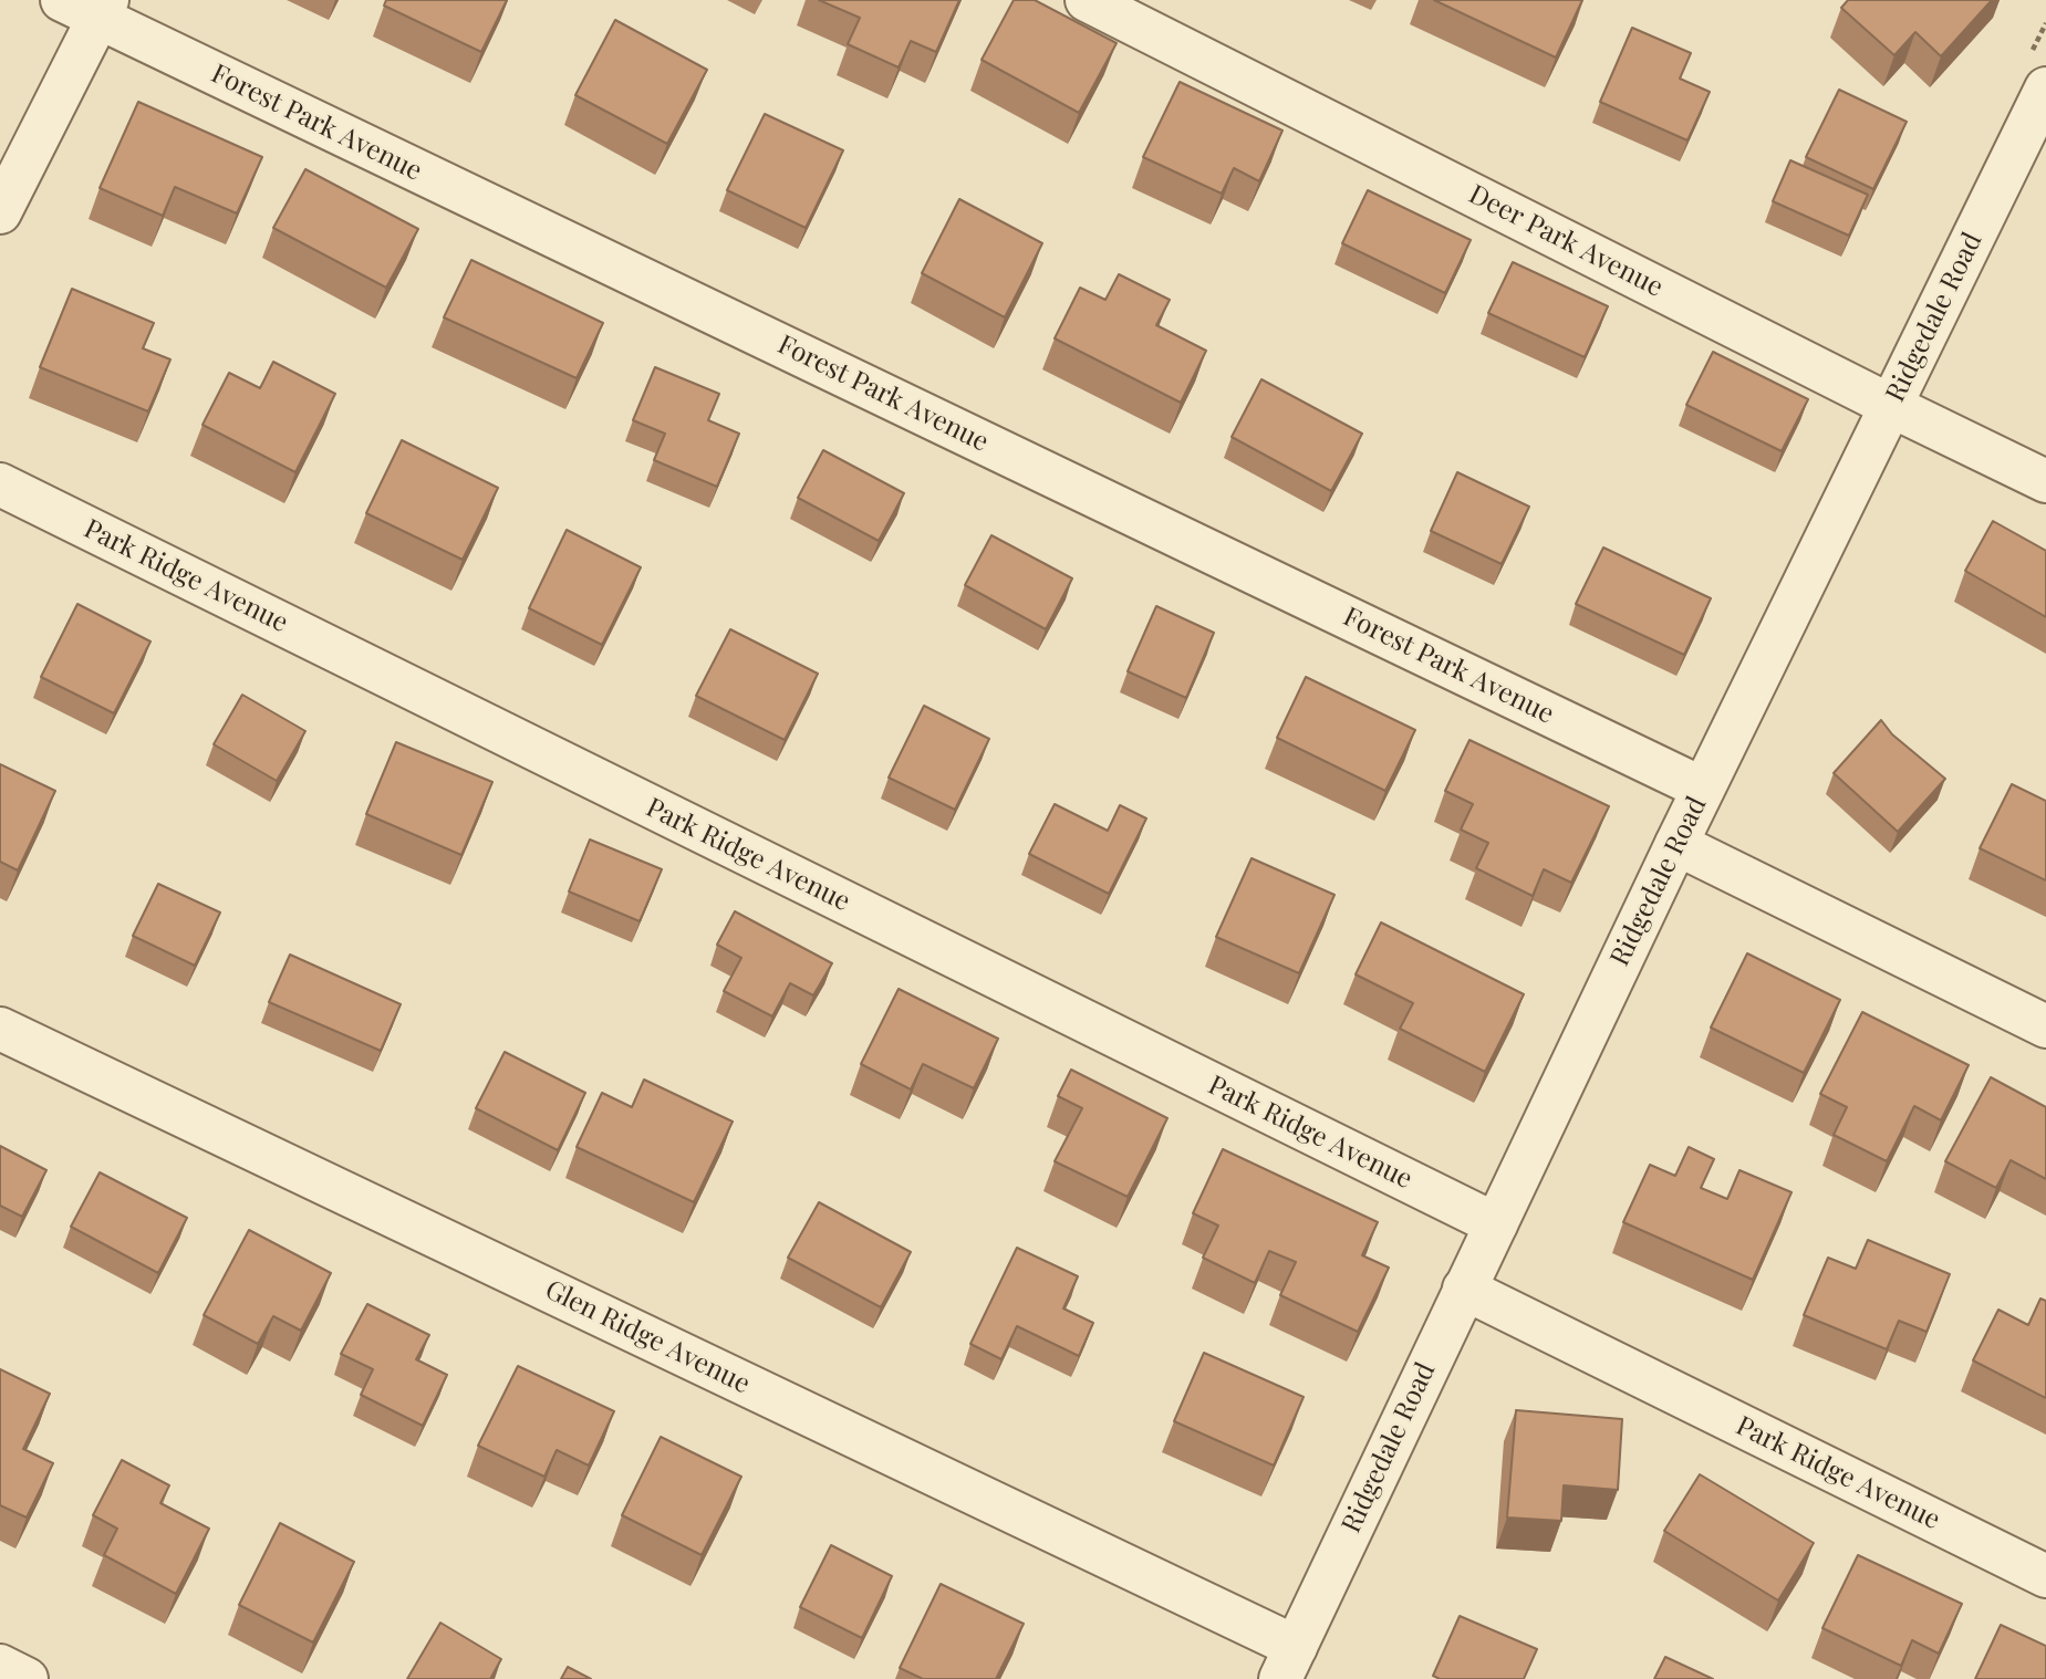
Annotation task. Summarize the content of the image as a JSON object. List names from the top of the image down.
{
  "streets": {
    "street": [
      "Forest Park Avenue",
      "Deer Park Avenue",
      "Ridgedale Road",
      "Park Ridge Avenue",
      "Glen Ridge Avenue"
    ]
  },
  "crossings": [
    ["Forest Park Avenue", "Ridgedale Road"],
    ["Deer Park Avenue", "Ridgedale Road"],
    ["Ridgedale Road", "Park Ridge Avenue"],
    ["Ridgedale Road", "Glen Ridge Avenue"]
  ]
}
